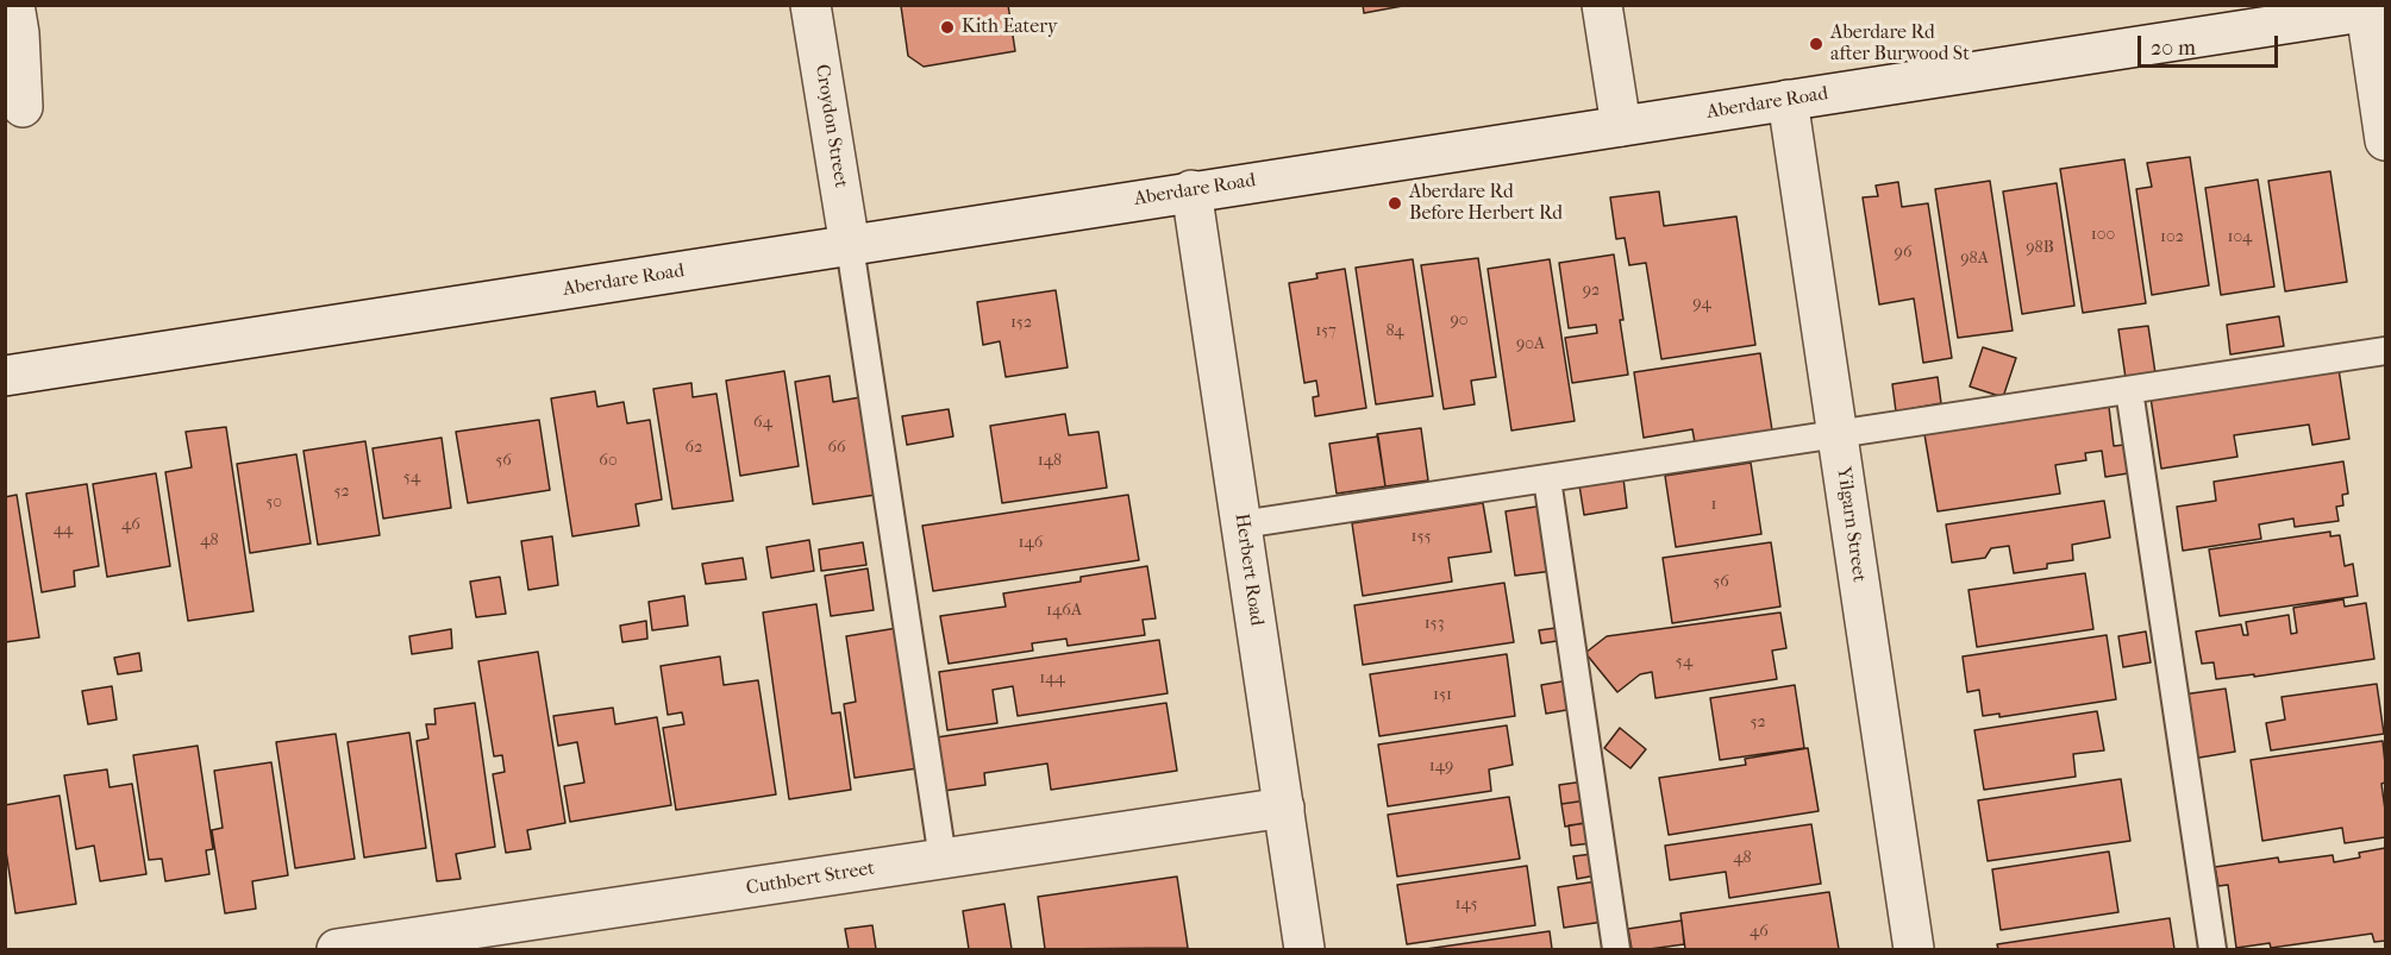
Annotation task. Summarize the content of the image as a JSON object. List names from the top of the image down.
{
  "streets": {
    "street": [
      "Aberdare Road",
      "Croydon Street",
      "Yilgarn Street",
      "Herbert Road",
      "Cuthbert Street"
    ]
  },
  "crossings": [
    ["Aberdare Road", "Croydon Street"],
    ["Aberdare Road", "Yilgarn Street"],
    ["Aberdare Road", "Herbert Road"],
    ["Herbert Road", "Cuthbert Street"]
  ],
  "places": ["Kith Eatery", "Aberdare Rd after Burwood St", "Aberdare Rd Before Herbert Rd"],
  "house_numbers": [
    "100",
    "102",
    "104",
    "98B",
    "96",
    "98A",
    "92",
    "94",
    "90",
    "152",
    "157",
    "84",
    "90A",
    "64",
    "62",
    "66",
    "56",
    "60",
    "148",
    "54",
    "52",
    "50",
    "1",
    "46",
    "44",
    "155",
    "48",
    "146",
    "56",
    "146A",
    "153",
    "54",
    "144",
    "151",
    "52",
    "149",
    "48",
    "145",
    "46"
  ],
  "scale_bar": "20 m"
}
